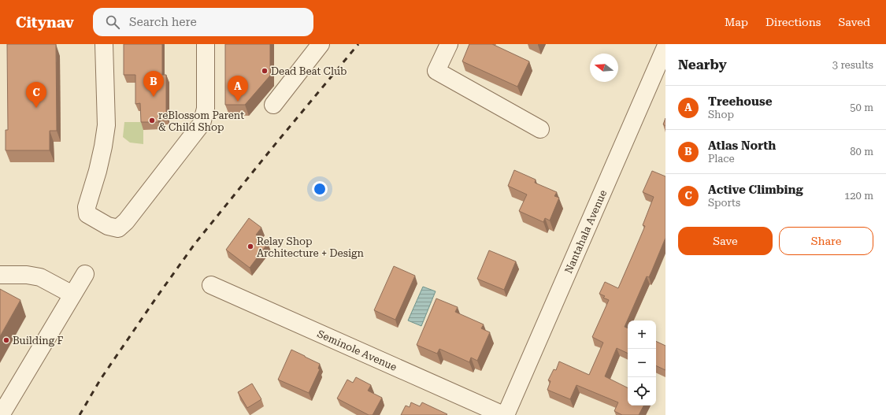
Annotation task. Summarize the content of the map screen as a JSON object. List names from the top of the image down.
{
  "streets": {
    "street": ["Nantahala Avenue", "Seminole Avenue"]
  },
  "crossings": [
    ["Nantahala Avenue", "Seminole Avenue"]
  ],
  "places": [
    "Dead Beat Club",
    "reBlossom Parent & Child Shop",
    "Relay Shop Architecture + Design",
    "Building F"
  ],
  "north": "left",
  "page": {
    "header": "Citynav",
    "search": "Search here",
    "nav": ["Map", "Directions", "Saved"],
    "heading": ["Nearby", "3 results"],
    "pins": ["B", "A", "C"],
    "list": [
      {
        "mark": "A",
        "name": "Treehouse",
        "note": "Shop",
        "value": "50 m"
      },
      {
        "mark": "B",
        "name": "Atlas North",
        "note": "Place",
        "value": "80 m"
      },
      {
        "mark": "C",
        "name": "Active Climbing",
        "note": "Sports",
        "value": "120 m"
      }
    ],
    "buttons": ["Save", "Share"],
    "map_buttons": ["+", "−"]
  }
}
